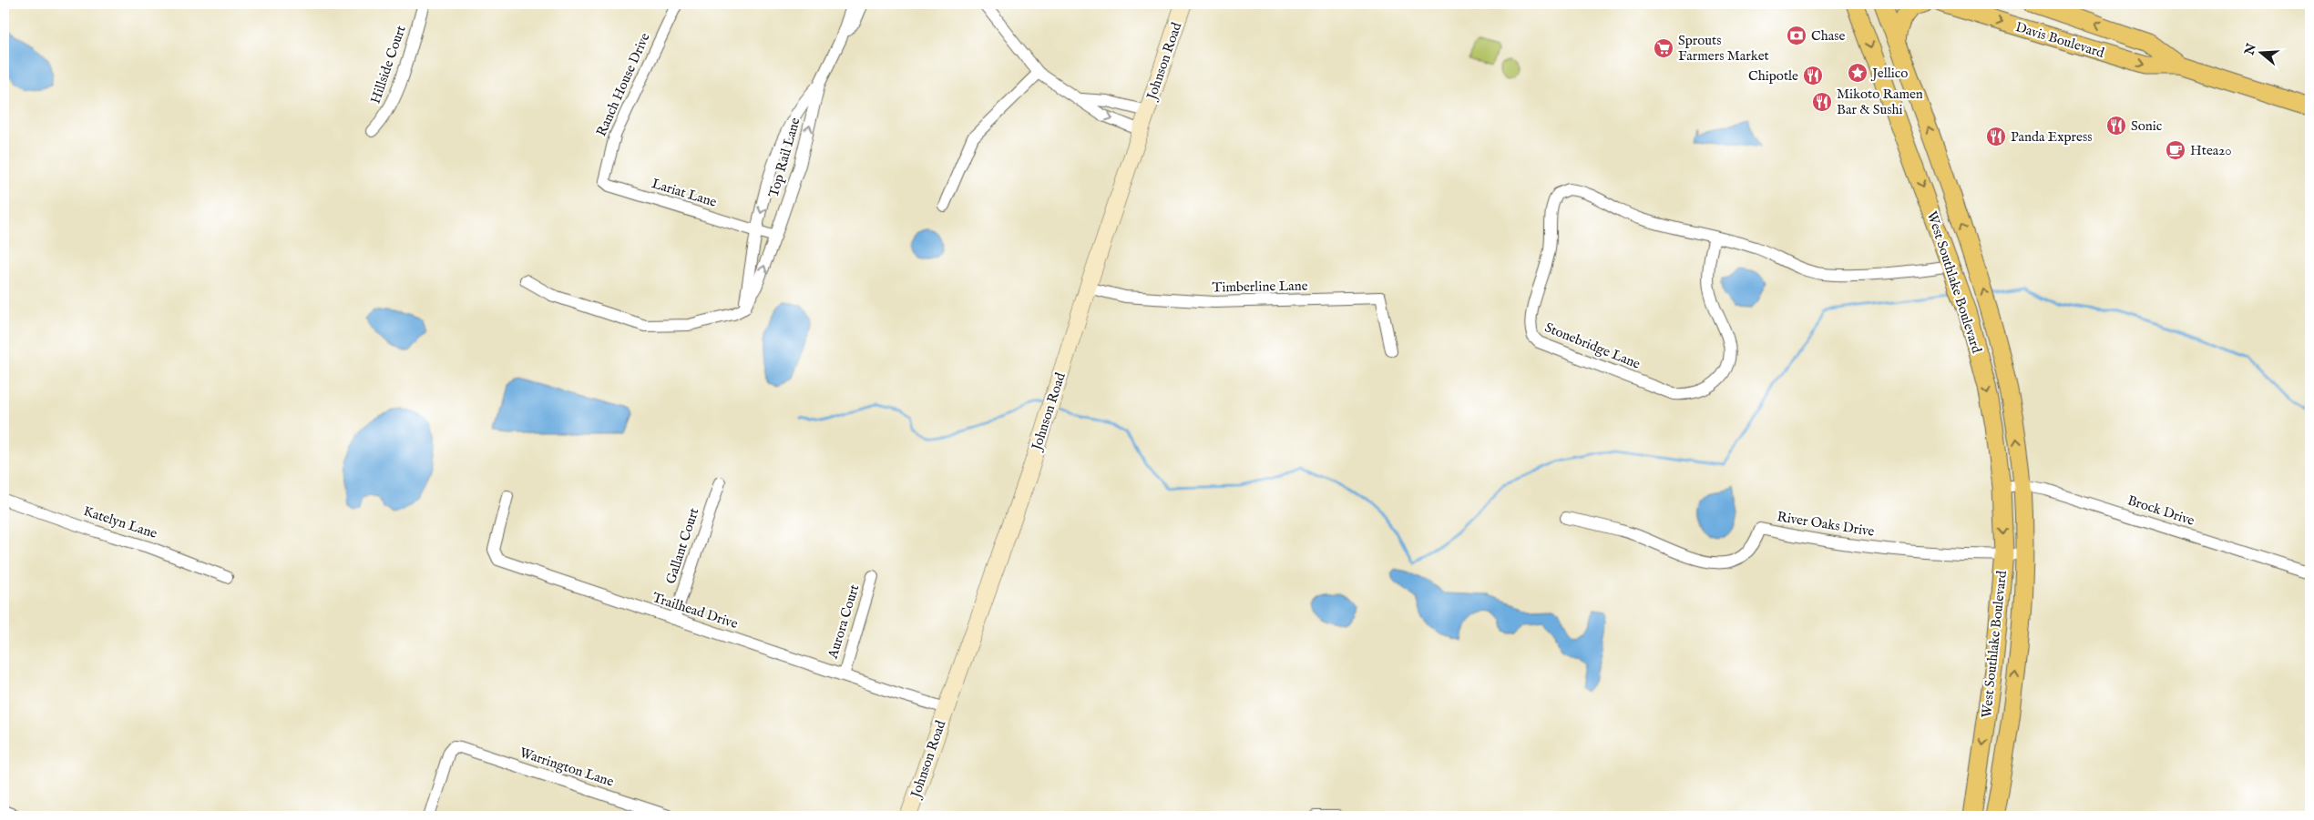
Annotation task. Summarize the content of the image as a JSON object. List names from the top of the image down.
{
  "streets": {
    "main road": ["Davis Boulevard", "West Southlake Boulevard"],
    "street": [
      "Johnson Road",
      "Hillside Court",
      "Ranch House Drive",
      "Top Rail Lane",
      "Lariat Lane",
      "Timberline Lane",
      "Stonebridge Lane",
      "Brock Drive",
      "Katelyn Lane",
      "River Oaks Drive",
      "Gallant Court",
      "Trailhead Drive",
      "Aurora Court",
      "Warrington Lane"
    ]
  },
  "crossings": [
    ["Johnson Road", "Timberline Lane"],
    ["Johnson Road", "Trailhead Drive"],
    ["Ranch House Drive", "Lariat Lane"],
    ["Top Rail Lane", "Lariat Lane"],
    ["West Southlake Boulevard", "Stonebridge Lane"],
    ["West Southlake Boulevard", "Brock Drive"],
    ["West Southlake Boulevard", "River Oaks Drive"],
    ["Gallant Court", "Trailhead Drive"],
    ["Trailhead Drive", "Aurora Court"]
  ],
  "places": {
    "bank": ["Chase"],
    "supermarket": ["Sprouts Farmers Market"],
    "place": ["Jellico"],
    "restaurant": [
      "Chipotle",
      "Mikoto Ramen Bar & Sushi",
      "Sonic",
      "Panda Express"
    ],
    "cafe": ["Htea20"]
  },
  "north": "left"
}
